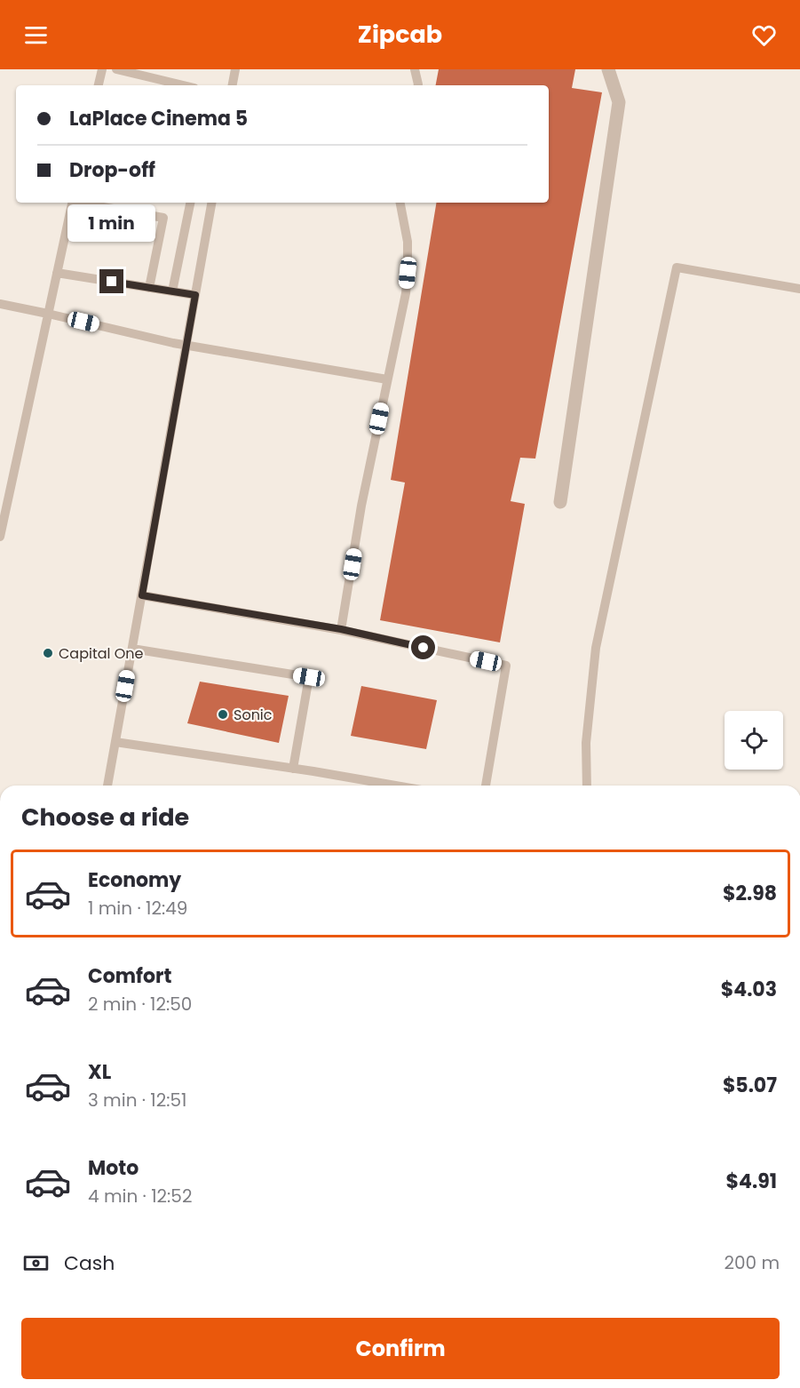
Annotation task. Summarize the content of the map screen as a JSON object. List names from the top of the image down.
{
  "places": ["Capital One", "Sonic"],
  "page": {
    "header": "Zipcab",
    "banner": ["LaPlace Cinema 5", "Drop-off"],
    "bubble": "1 min",
    "heading": "Choose a ride",
    "list": [
      {
        "name": "Economy",
        "note": "1 min · 12:49",
        "value": "$2.98"
      },
      {
        "name": "Comfort",
        "note": "2 min · 12:50",
        "value": "$4.03"
      },
      {
        "name": "XL",
        "note": "3 min · 12:51",
        "value": "$5.07"
      },
      {
        "name": "Moto",
        "note": "4 min · 12:52",
        "value": "$4.91"
      }
    ],
    "pay": ["Cash", "200 m"],
    "buttons": "Confirm"
  }
}
